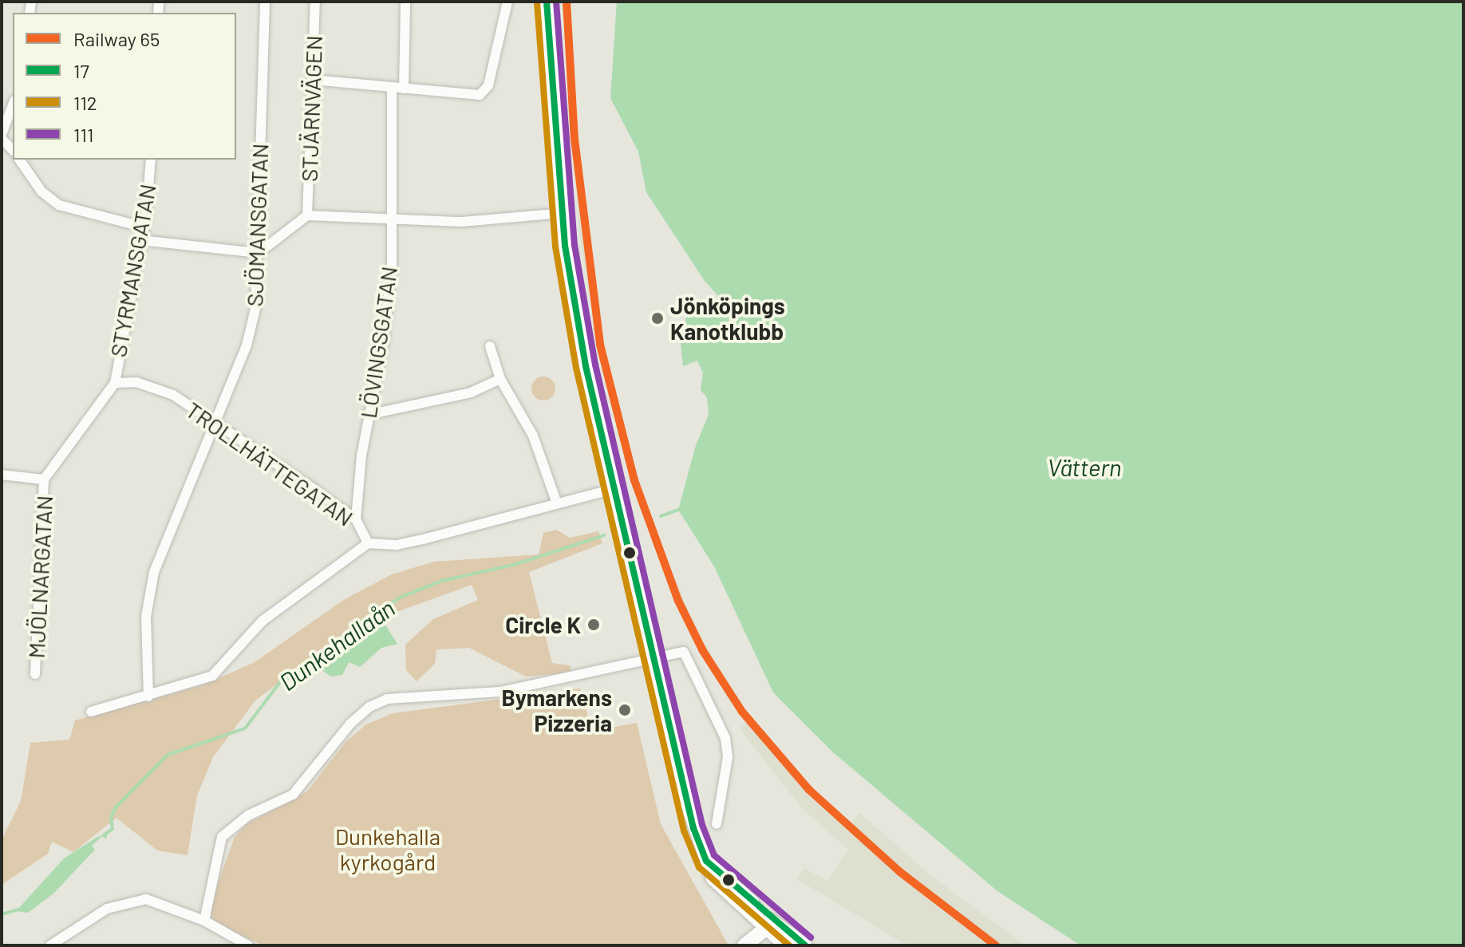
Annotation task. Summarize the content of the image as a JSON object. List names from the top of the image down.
{
  "streets": {
    "street": [
      "STJÄRNVÄGEN",
      "SJÖMANSGATAN",
      "STYRMANSGATAN",
      "LÖVINGSGATAN",
      "TROLLHÄTTEGATAN",
      "MJÖLNARGATAN"
    ]
  },
  "crossings": [
    ["SJÖMANSGATAN", "TROLLHÄTTEGATAN"],
    ["STYRMANSGATAN", "TROLLHÄTTEGATAN"],
    ["LÖVINGSGATAN", "TROLLHÄTTEGATAN"]
  ],
  "water": ["Vättern", "Dunkehallaån"],
  "parks": ["Dunkehalla kyrkogård"],
  "places": ["Jönköpings Kanotklubb", "Circle K", "Bymarkens Pizzeria"],
  "lines": [
    "rail line 65",
    "transit line 17",
    "transit line 111",
    "transit line 112"
  ],
  "legend": [
    "Railway 65",
    "17",
    "112",
    "111"
  ]
}
